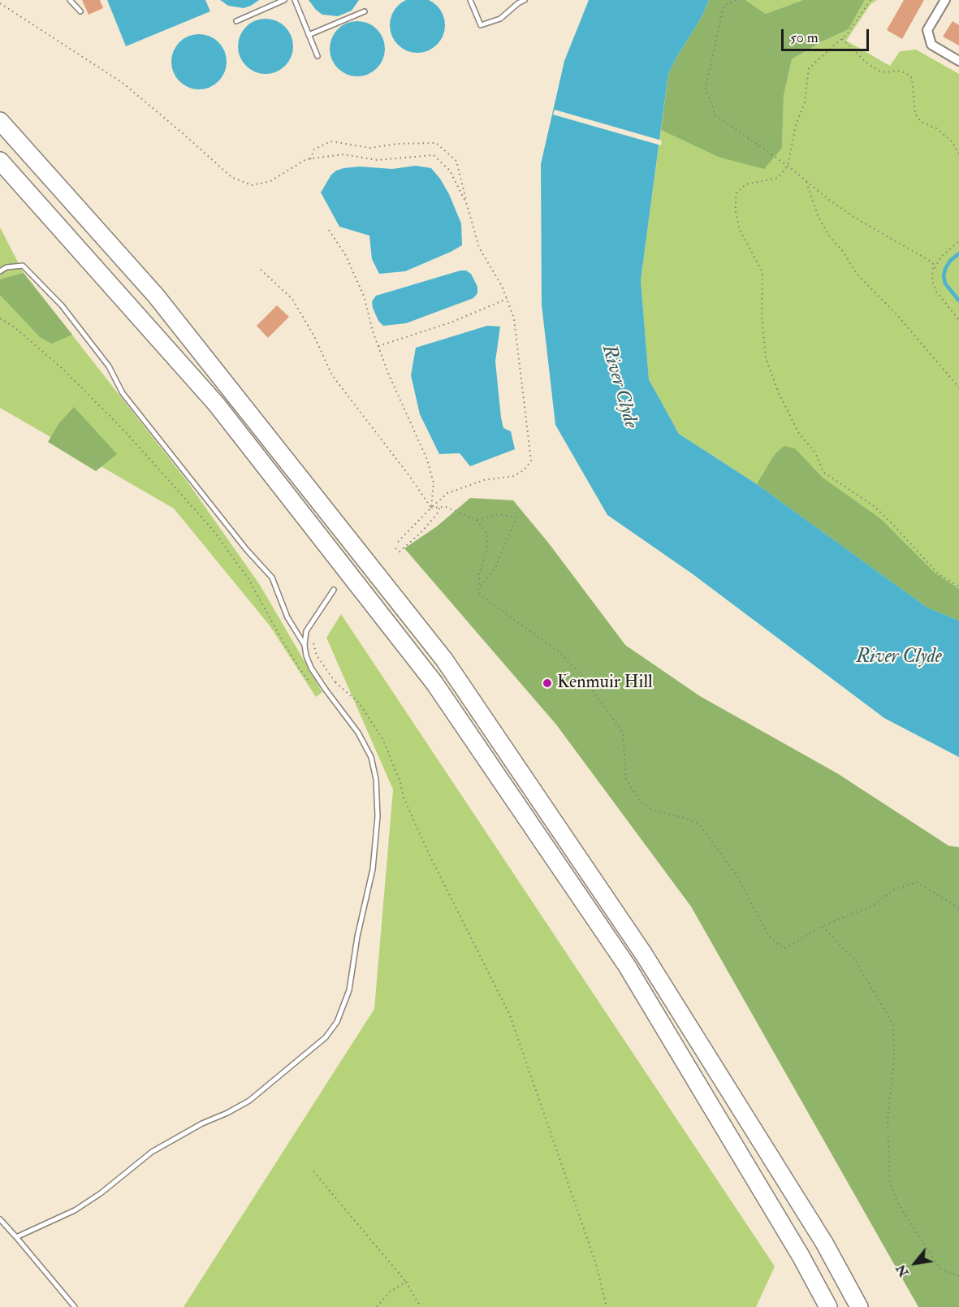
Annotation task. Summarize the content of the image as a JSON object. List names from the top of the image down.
{
  "water": ["River Clyde"],
  "places": ["Kenmuir Hill"],
  "scale_bar": "50 m",
  "north": "bottom left"
}
